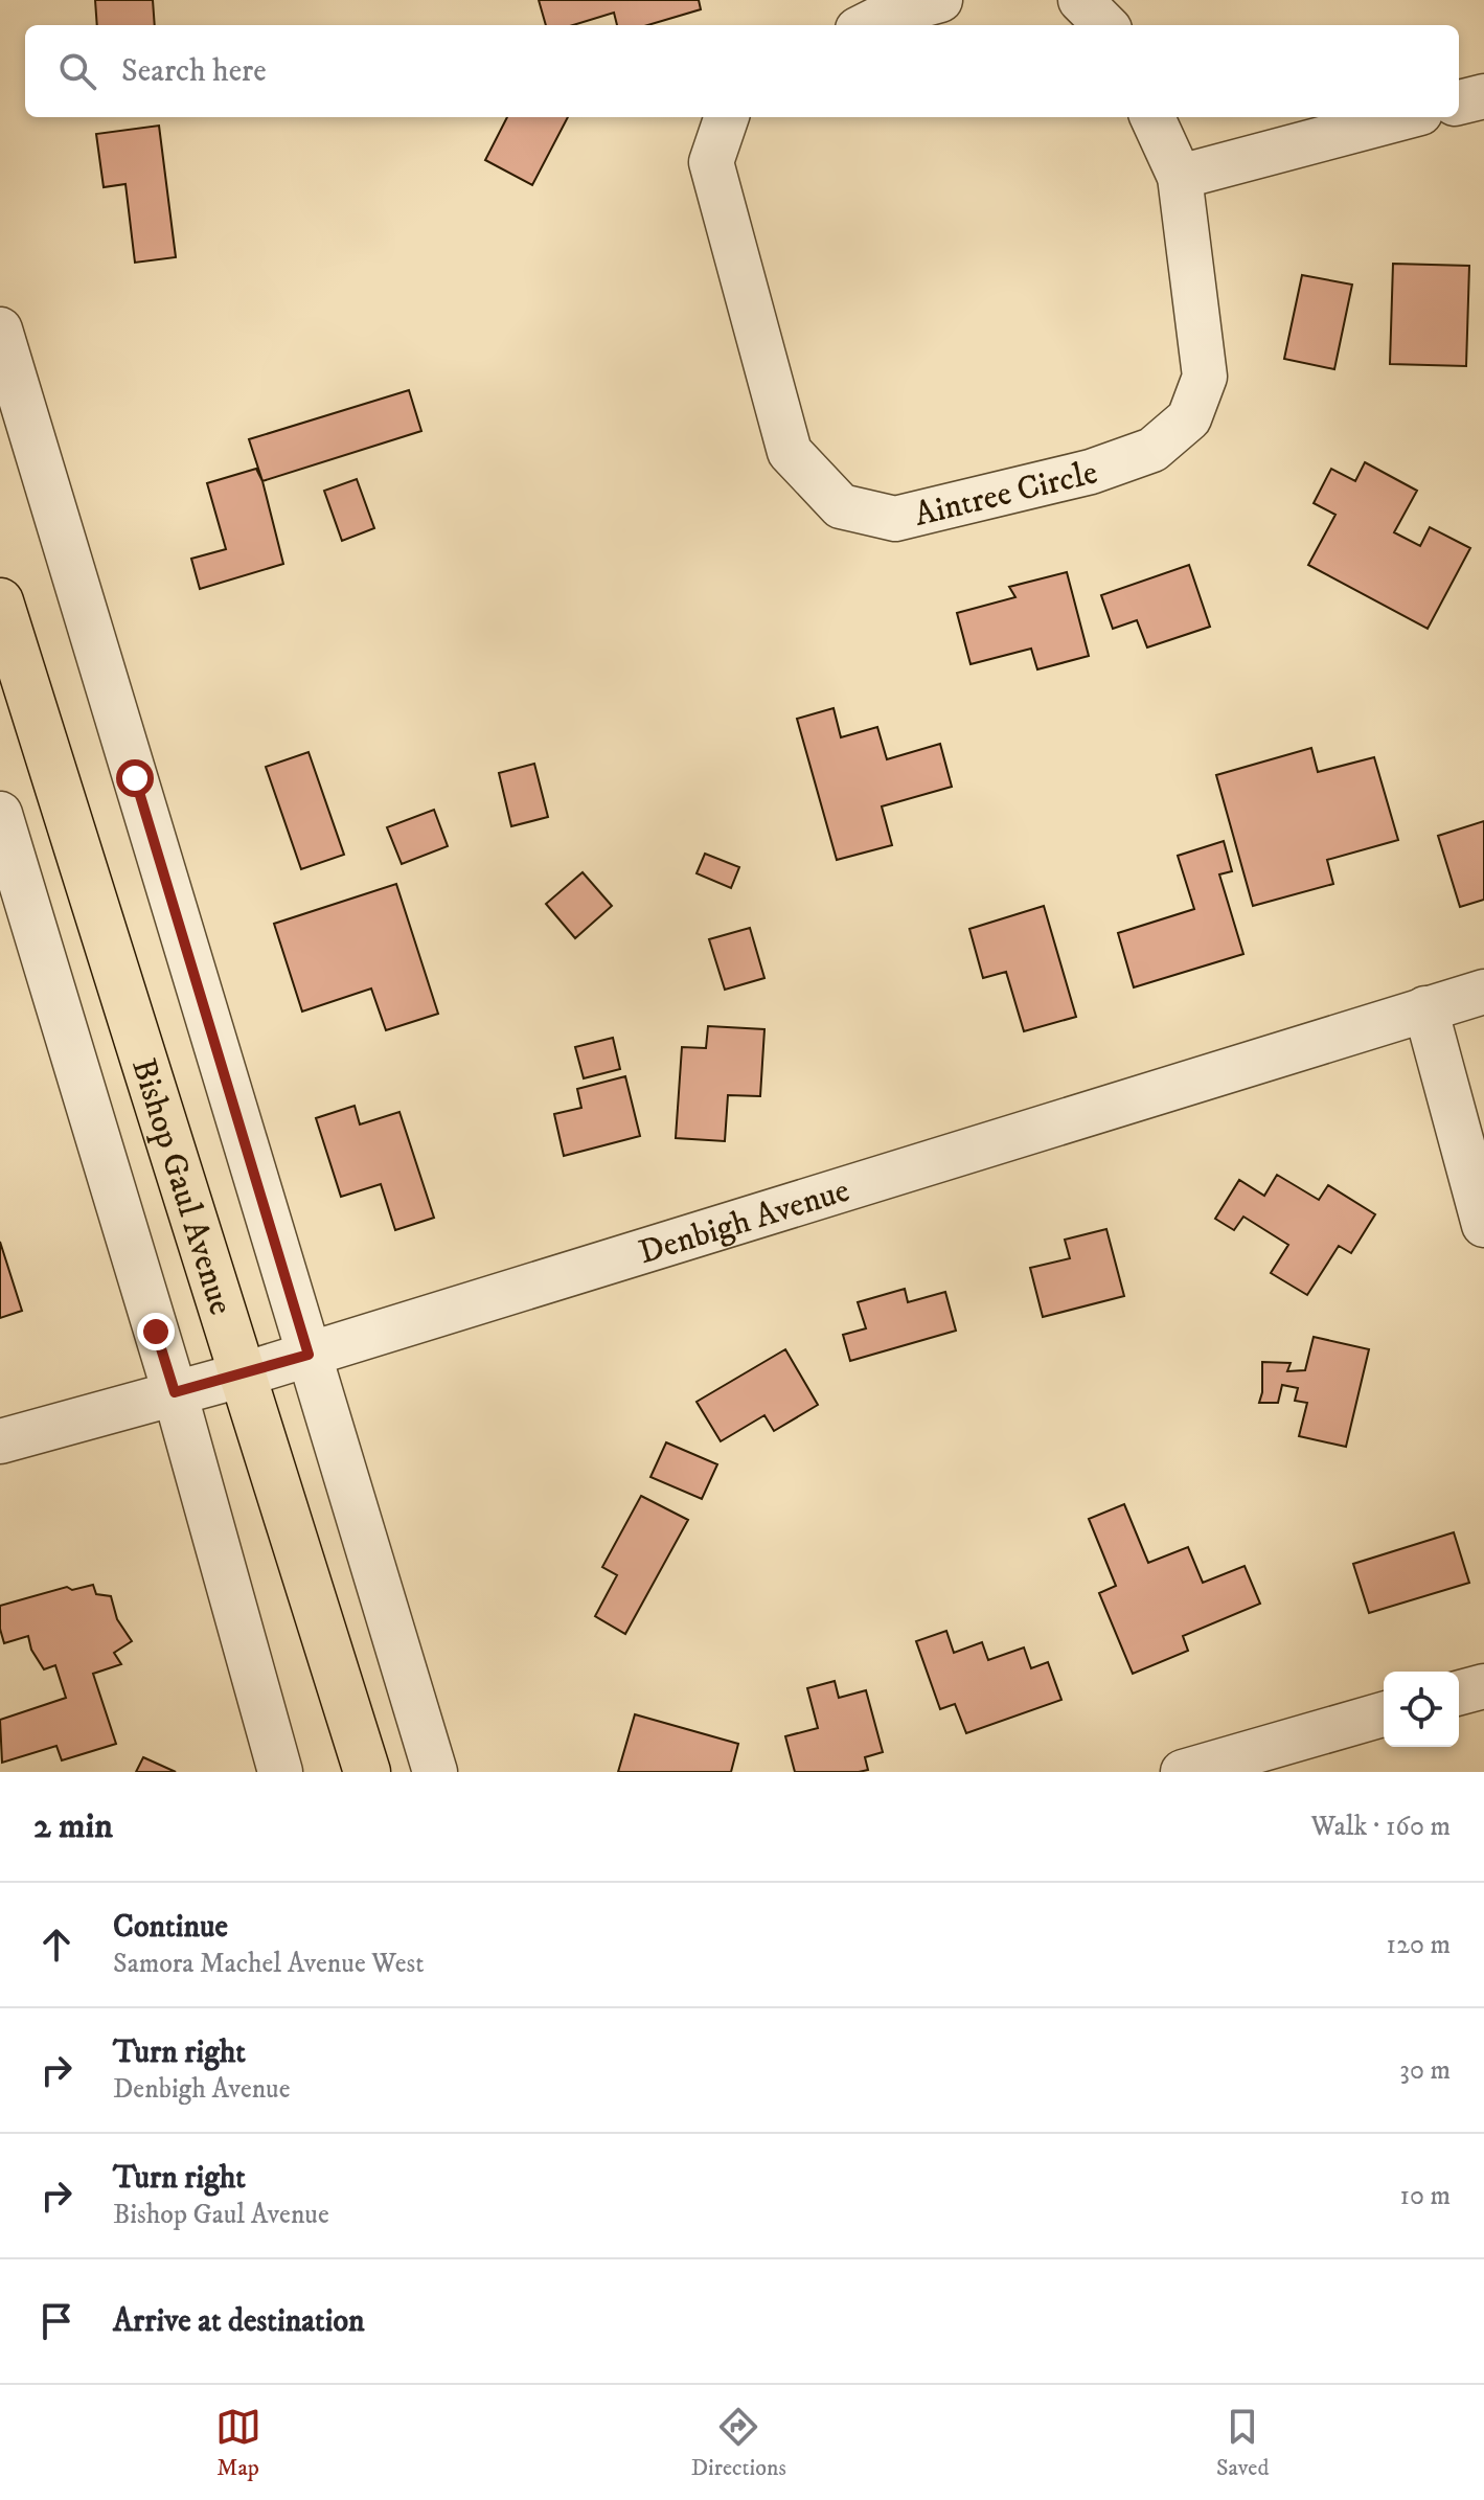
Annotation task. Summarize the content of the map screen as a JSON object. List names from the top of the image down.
{
  "streets": {
    "main road": ["Bishop Gaul Avenue"],
    "street": ["Aintree Circle", "Denbigh Avenue"]
  },
  "crossings": [
    ["Bishop Gaul Avenue", "Denbigh Avenue"]
  ],
  "page": {
    "search": "Search here",
    "heading": ["2 min", "Walk · 160 m"],
    "list": [
      ["Continue", "Samora Machel Avenue West", "120 m"],
      ["Turn right", "Denbigh Avenue", "30 m"],
      ["Turn right", "Bishop Gaul Avenue", "10 m"],
      "Arrive at destination"
    ],
    "nav": ["Map", "Directions", "Saved"]
  }
}
